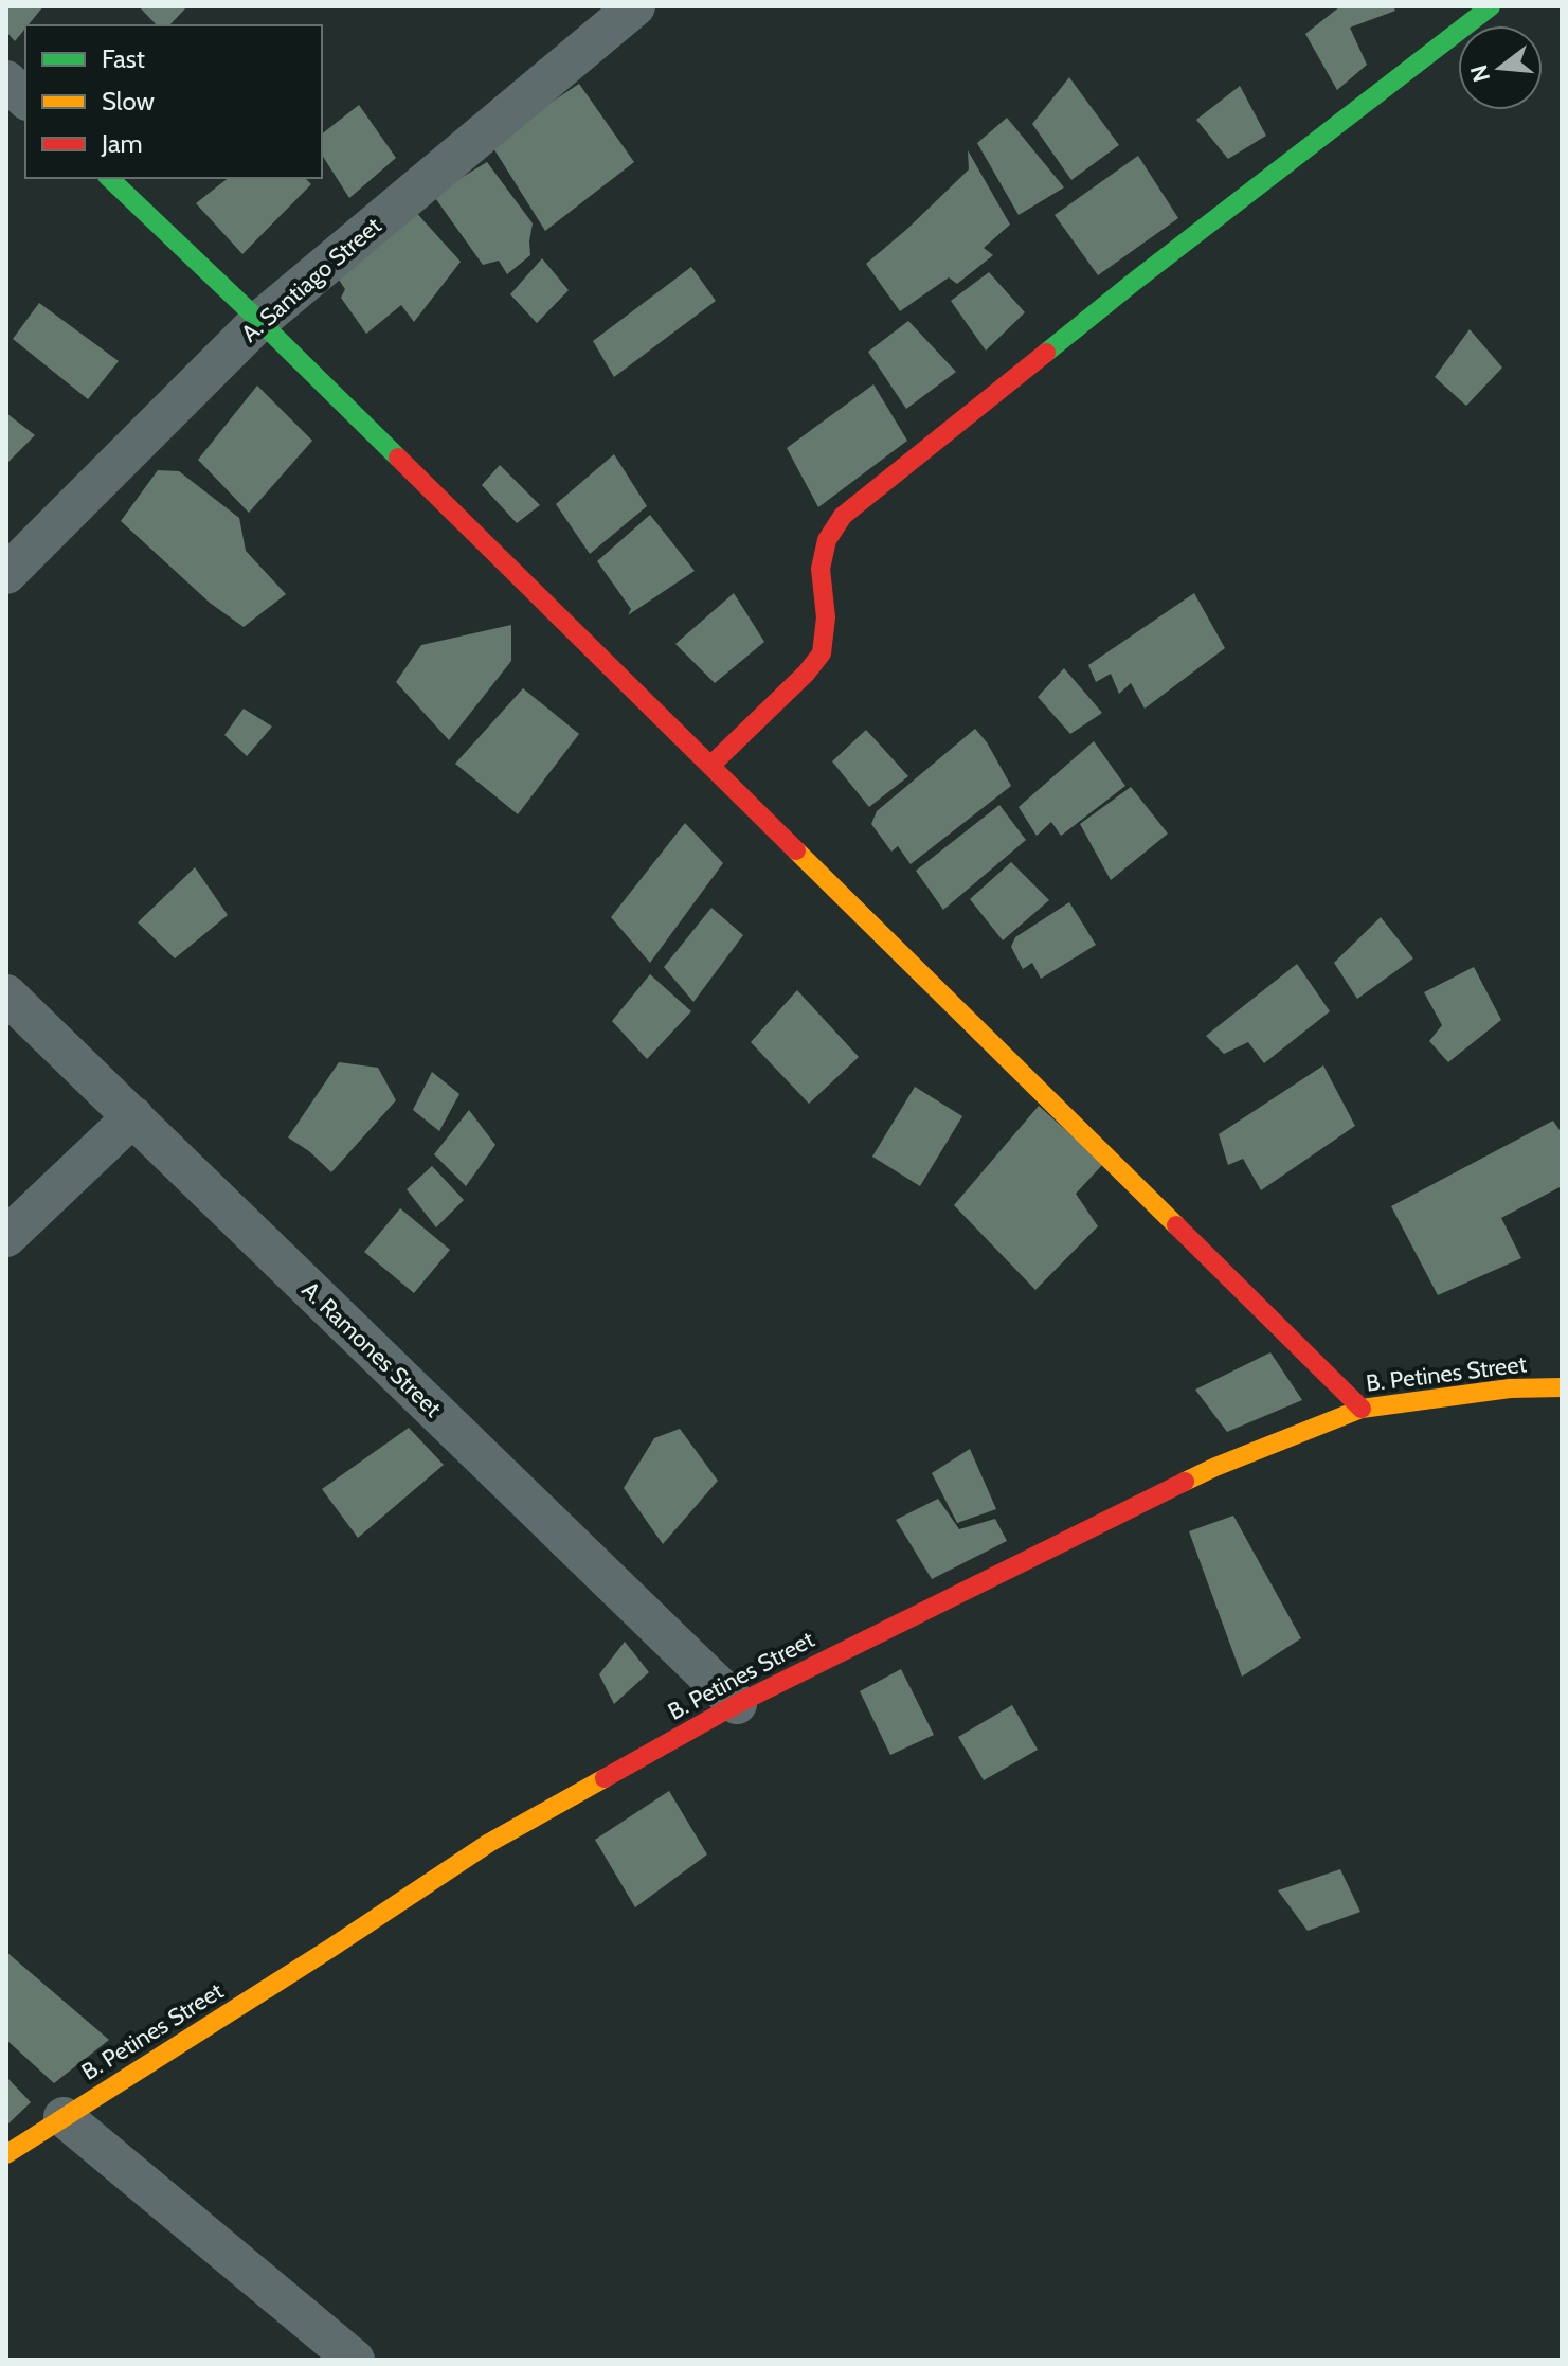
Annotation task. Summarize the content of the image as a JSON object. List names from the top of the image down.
{
  "streets": {
    "street": ["A. Santiago Street", "A. Ramones Street", "B. Petines Street"]
  },
  "crossings": [
    ["A. Ramones Street", "B. Petines Street"]
  ],
  "legend": ["Fast", "Slow", "Jam"],
  "north": "left"
}
